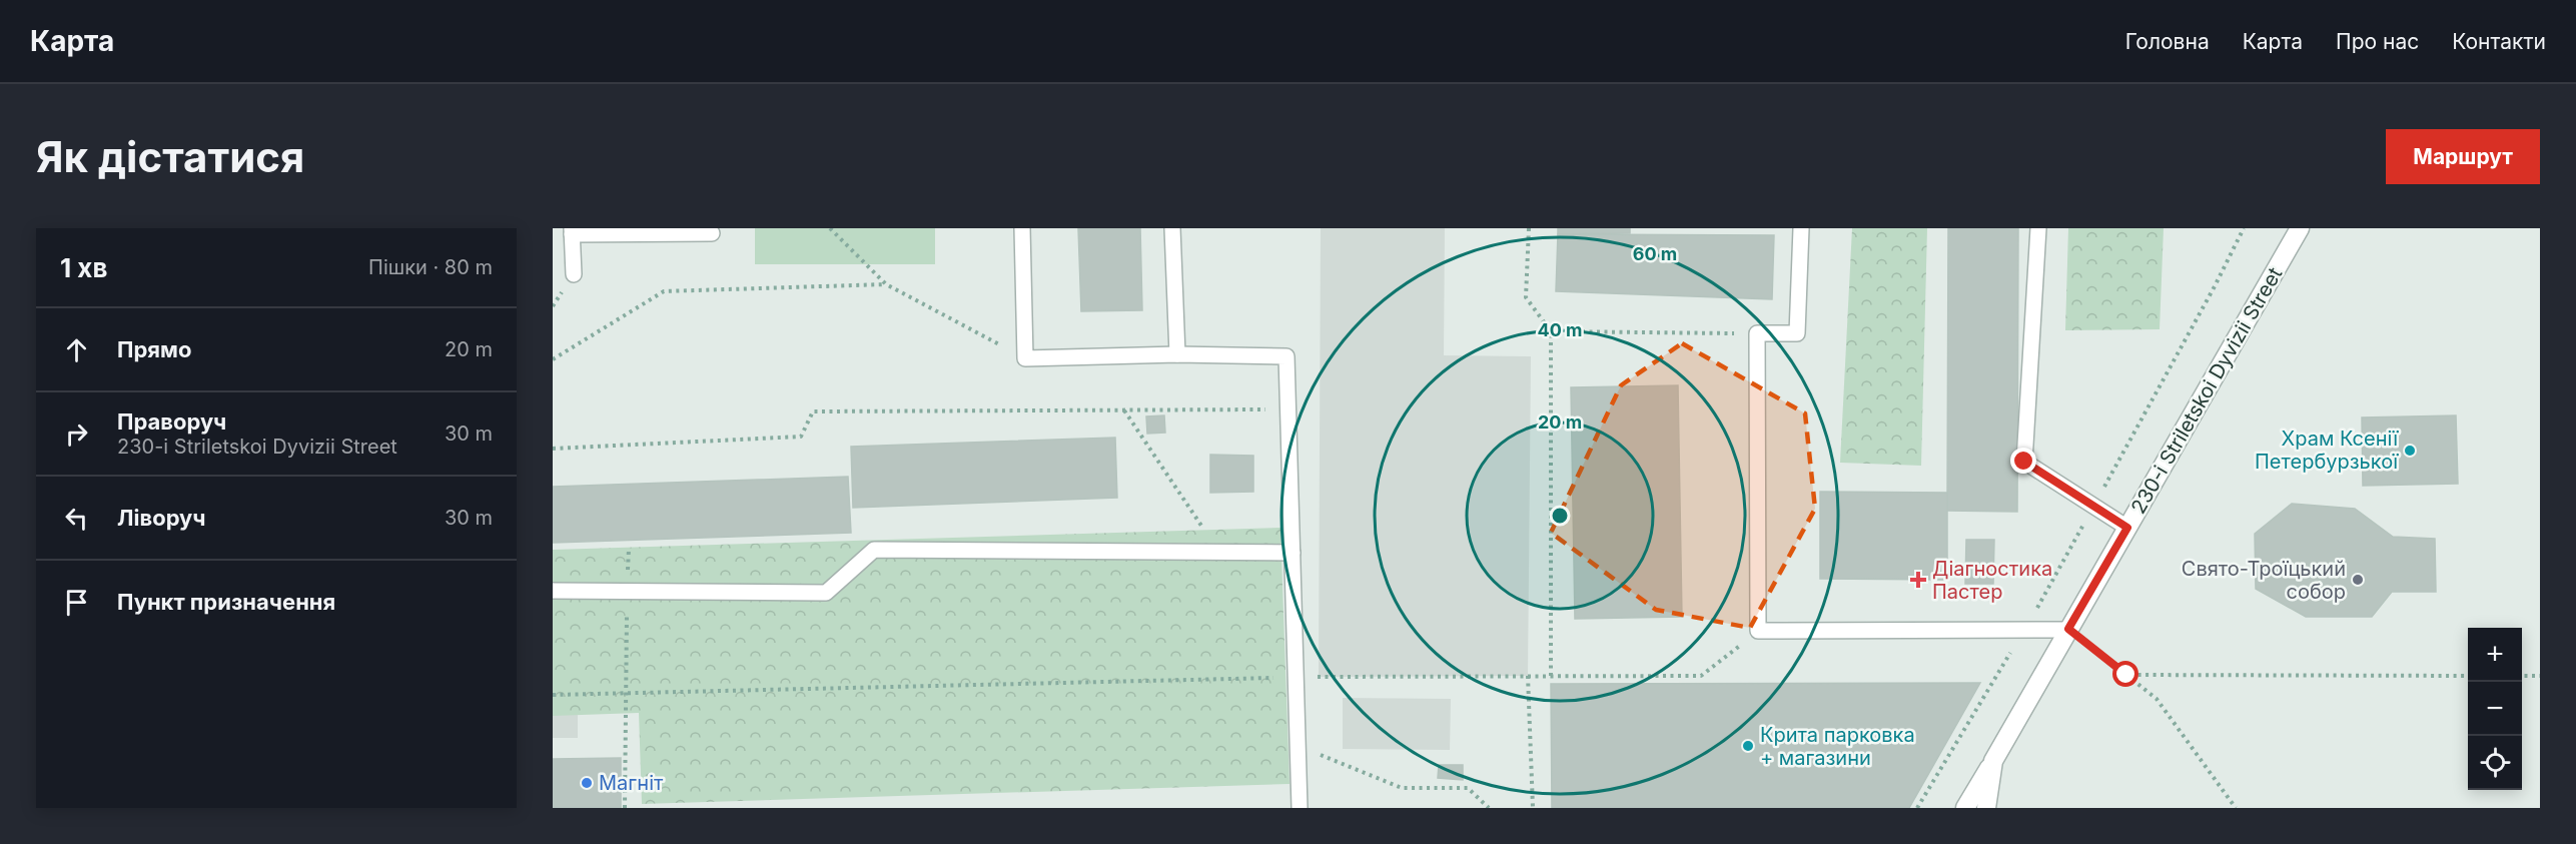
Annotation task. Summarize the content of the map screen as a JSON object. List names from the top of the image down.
{
  "streets": {
    "street": ["230-i Striletskoi Dyvizii Street"]
  },
  "places": {
    "other": [
      "Храм Ксенії Петербурзької",
      "Свято-Троїцький собор",
      "Крита парковка + магазини",
      "Магніт"
    ],
    "health": ["Діагностика Пастер"]
  },
  "page": {
    "header": "Карта",
    "nav": [
      "Головна",
      "Карта",
      "Про нас",
      "Контакти"
    ],
    "buttons": "Маршрут",
    "title": "Як дістатися",
    "heading": ["1 хв", "Пішки · 80 m"],
    "list": [
      ["Прямо", "20 m"],
      ["Праворуч", "230-i Striletskoi Dyvizii Street", "30 m"],
      ["Ліворуч", "30 m"],
      "Пункт призначення"
    ],
    "map_buttons": ["+", "−"]
  },
  "rings": ["60 m", "40 m", "20 m"]
}
